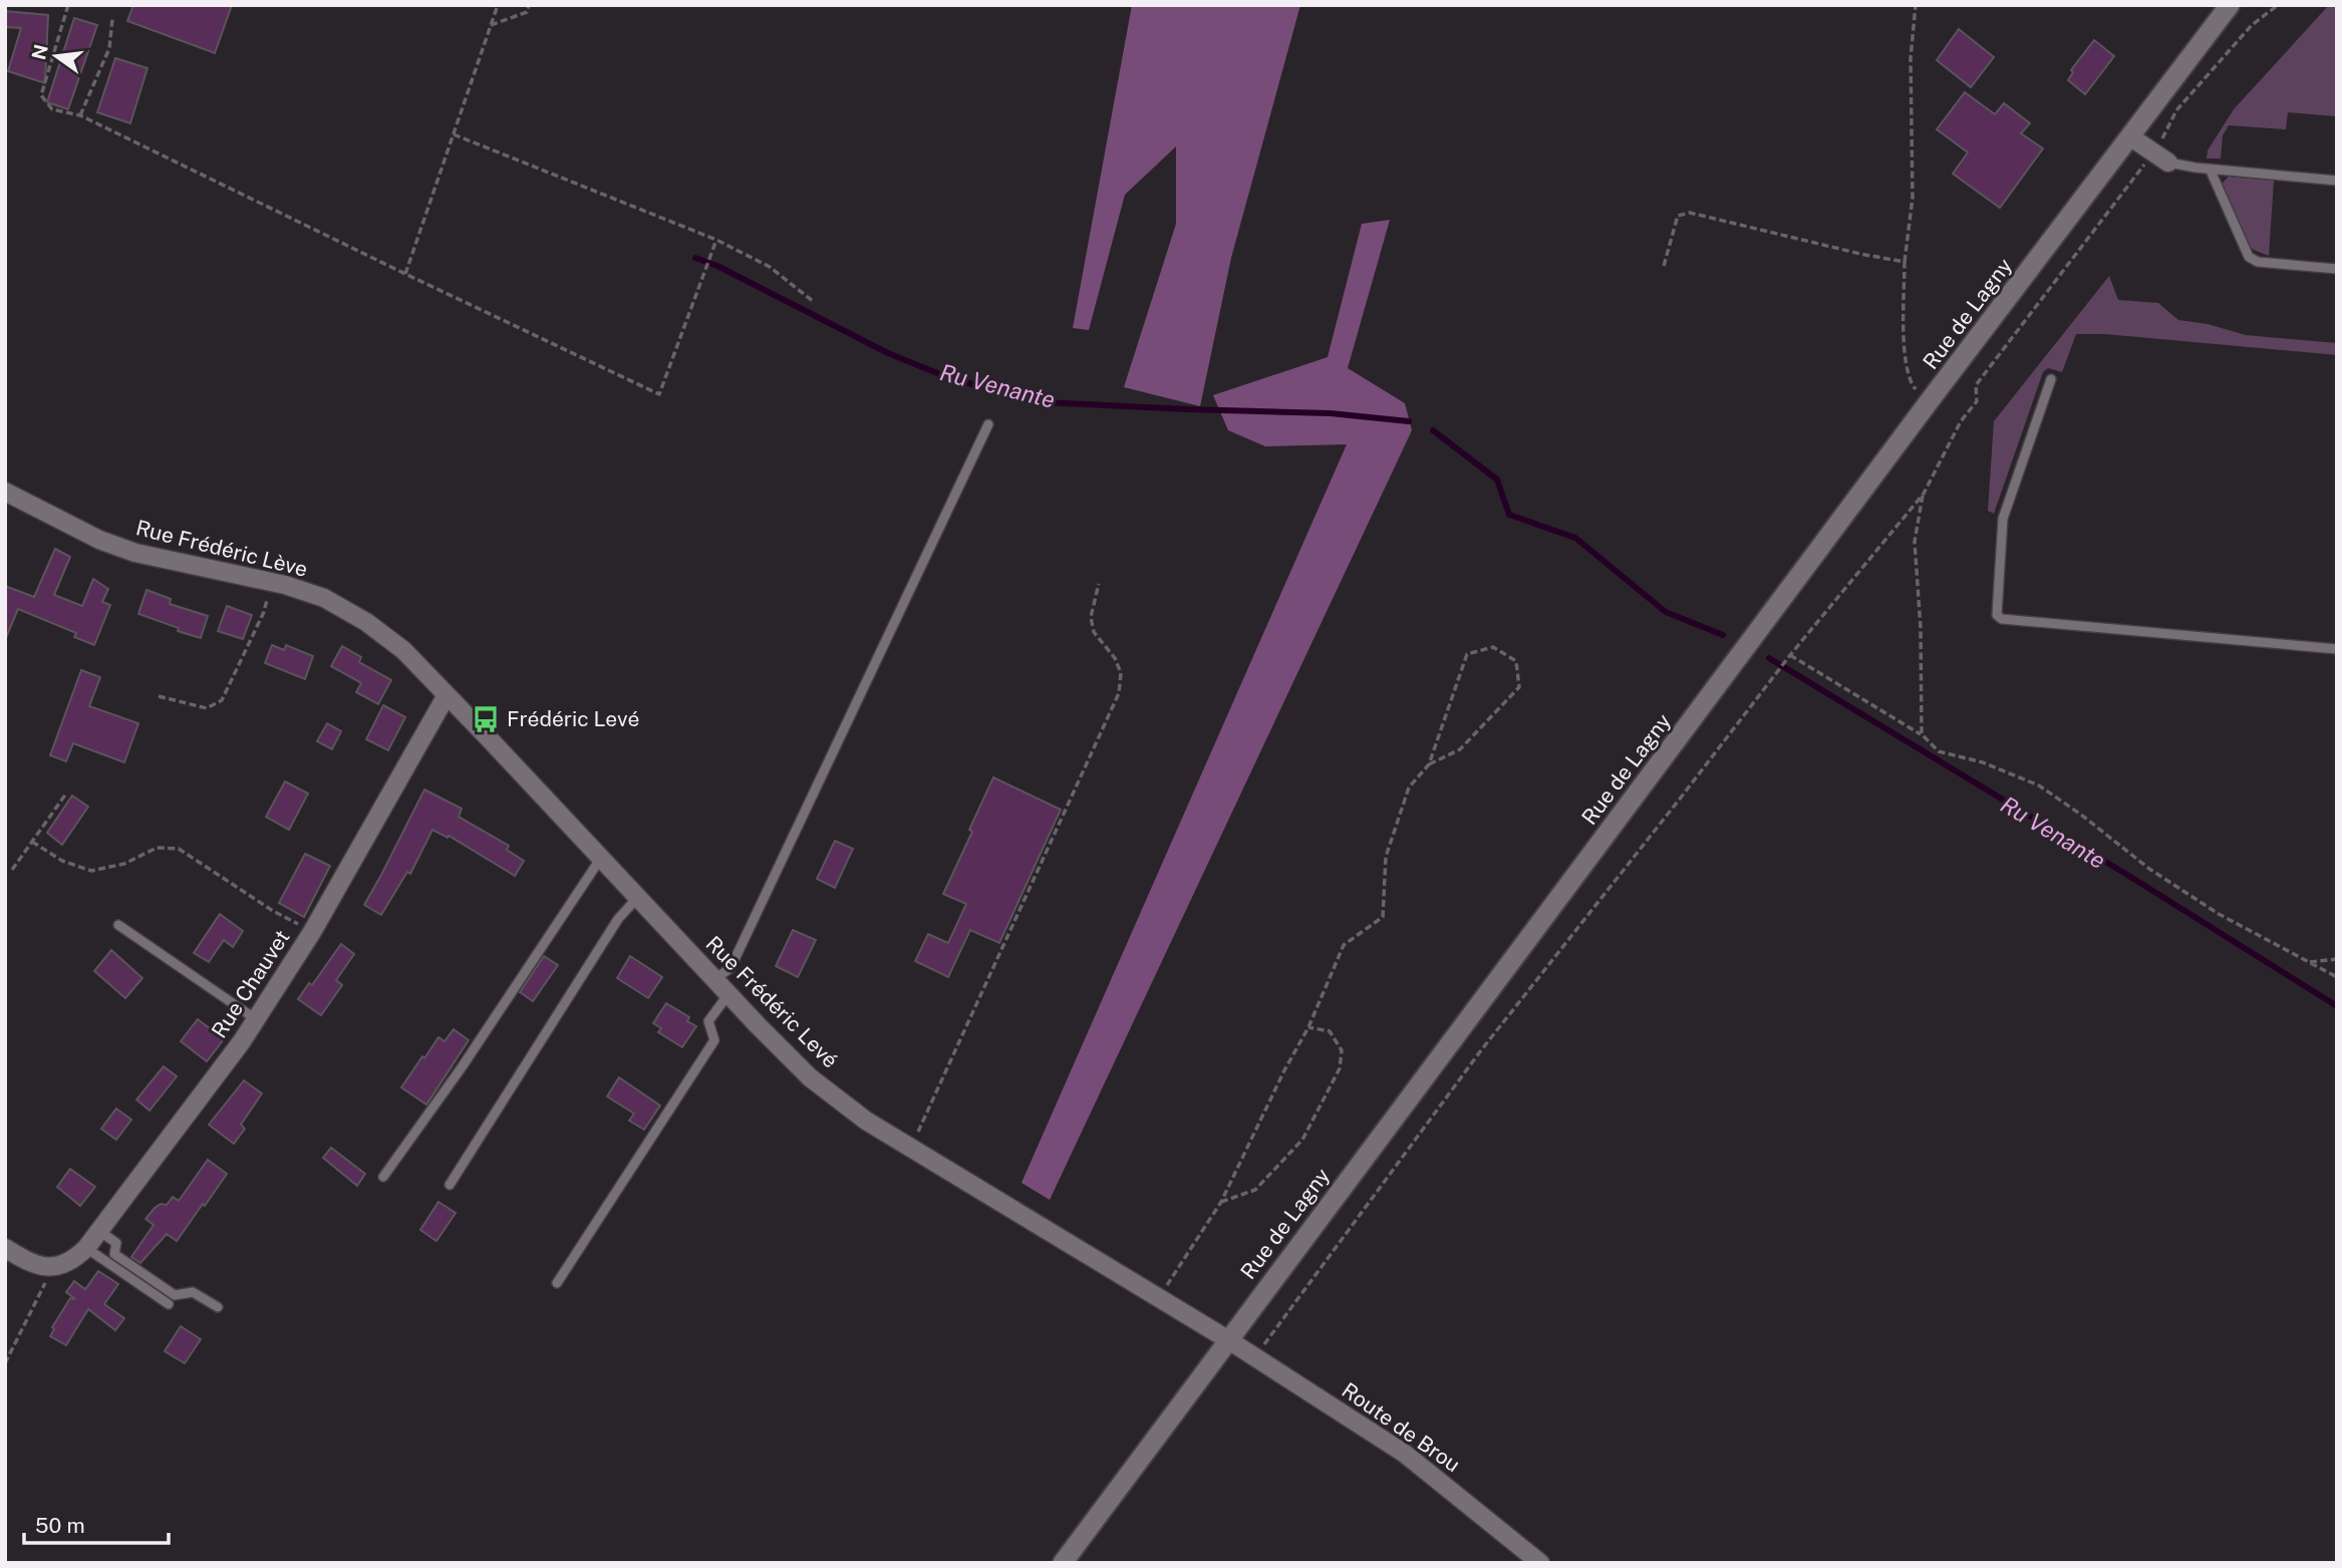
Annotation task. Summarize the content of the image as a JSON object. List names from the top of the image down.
{
  "streets": {
    "main road": ["Rue de Lagny"],
    "street": [
      "Rue Frédéric Lève",
      "Rue Chauvet",
      "Rue Frédéric Levé",
      "Route de Brou"
    ]
  },
  "crossings": [
    ["Rue de Lagny", "Rue Frédéric Levé"],
    ["Rue de Lagny", "Route de Brou"],
    ["Rue Frédéric Lève", "Rue Chauvet"],
    ["Rue Frédéric Lève", "Rue Frédéric Levé"],
    ["Rue Chauvet", "Rue Frédéric Levé"],
    ["Rue Frédéric Levé", "Route de Brou"]
  ],
  "water": ["Ru Venante"],
  "places": {
    "bus stop": ["Frédéric Levé"]
  },
  "scale_bar": "50 m",
  "north": "left"
}
